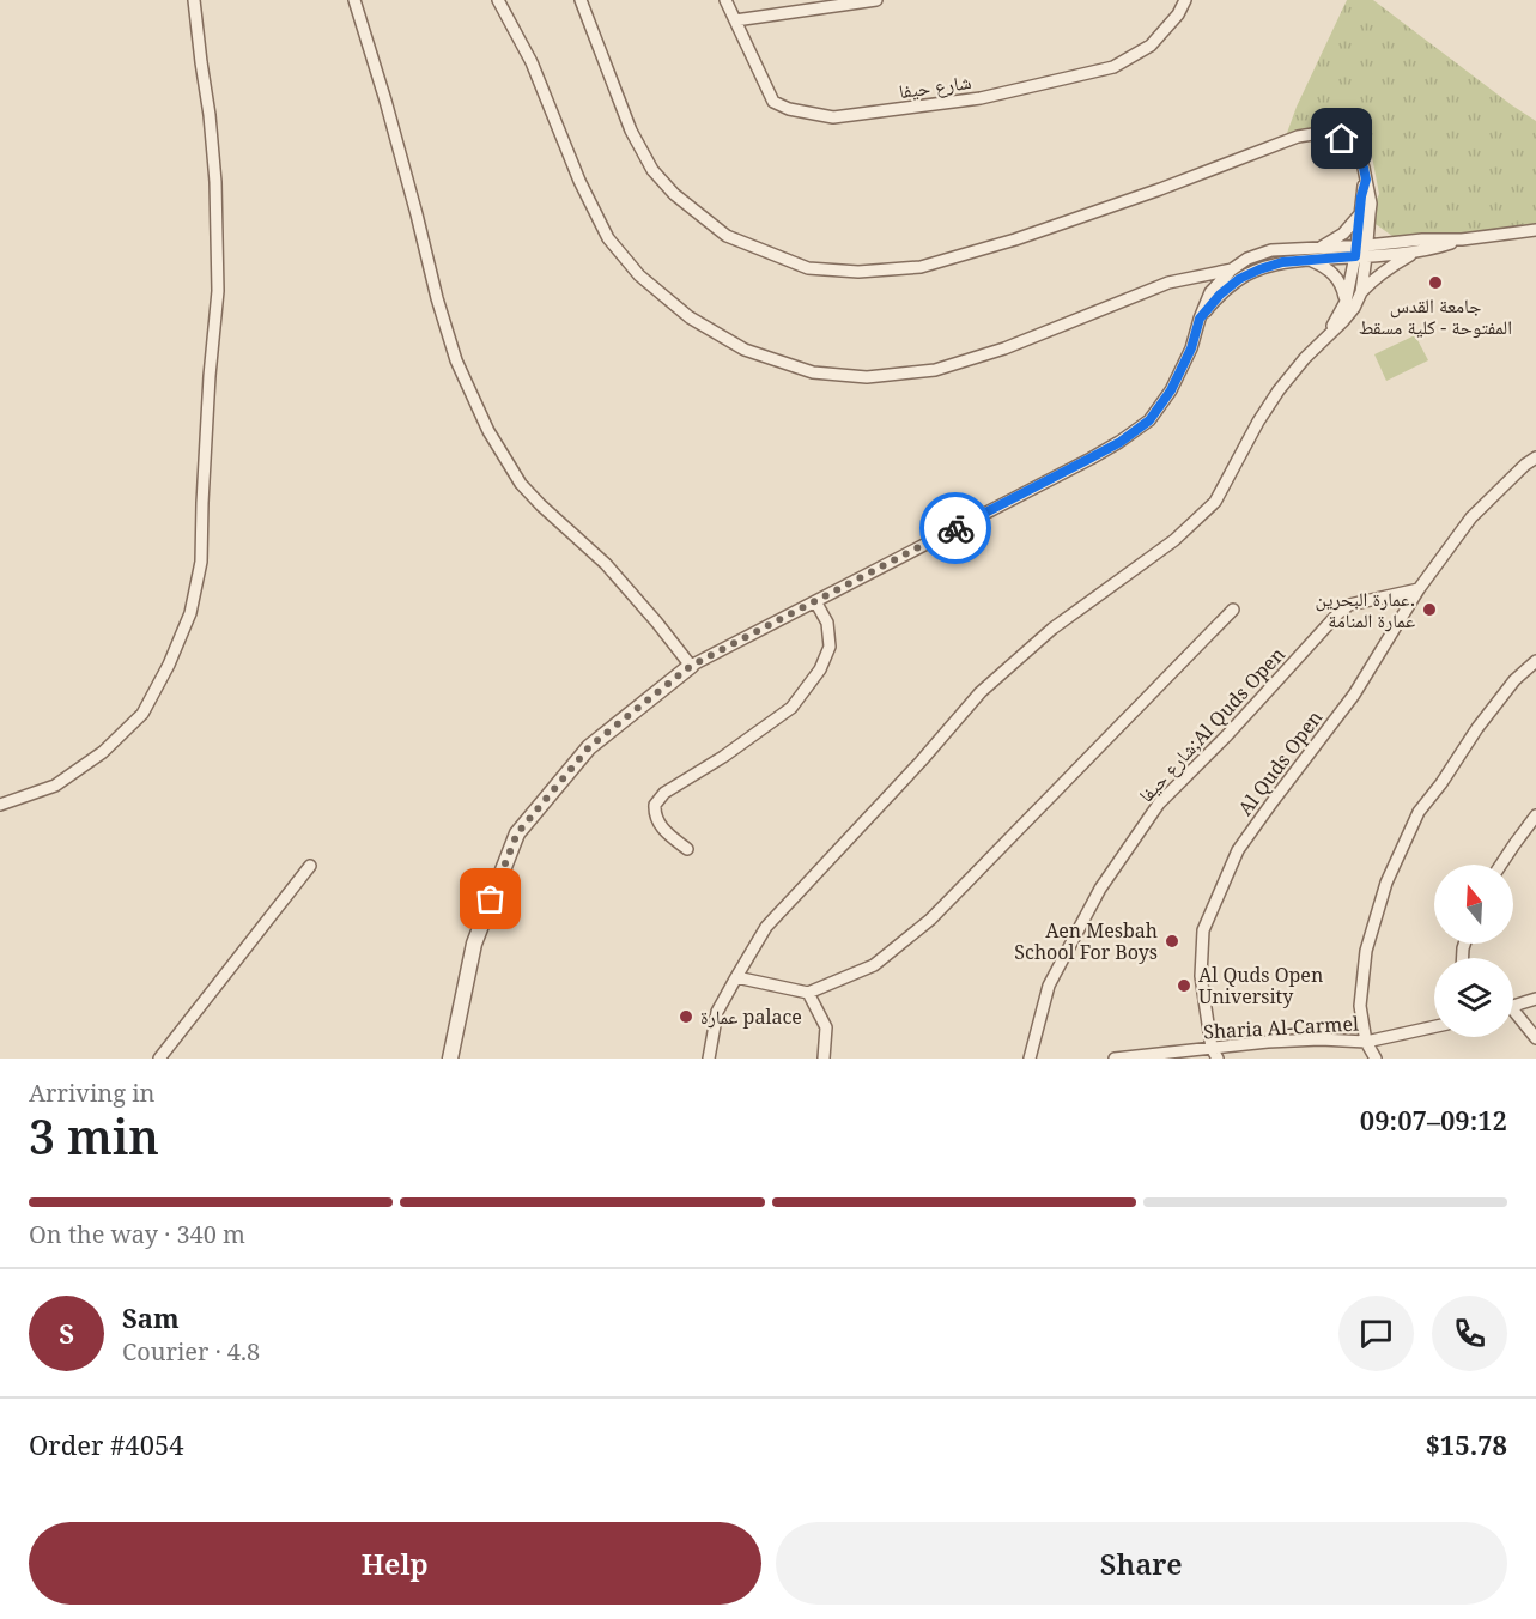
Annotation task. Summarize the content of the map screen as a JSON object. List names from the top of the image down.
{
  "streets": {
    "street": [
      "شارع حيفا",
      "شارع حيفا;Al Quds Open",
      "Al Quds Open",
      "Sharia Al-Carmel"
    ]
  },
  "crossings": [
    ["شارع حيفا;Al Quds Open", "Al Quds Open"],
    ["Al Quds Open", "Sharia Al-Carmel"]
  ],
  "places": [
    "جامعة القدس المفتوحة - كلية مسقط",
    "عمارة البحرين. عمارة المنامة",
    "Aen Mesbah School For Boys",
    "Al Quds Open University",
    "عمارة palace"
  ],
  "north": "top",
  "page": {
    "heading": ["3 min", "Arriving in", "09:07–09:12"],
    "panel": [
      "Sam",
      "Courier · 4.8",
      "Order #4054",
      "$15.78"
    ],
    "bar": "On the way · 340 m",
    "round": "S",
    "buttons": ["Help", "Share"]
  }
}
